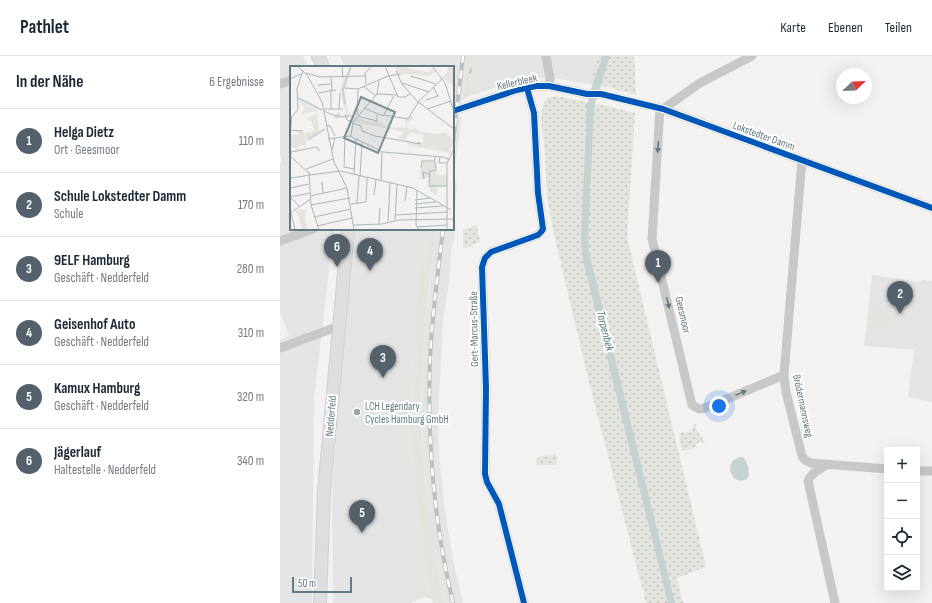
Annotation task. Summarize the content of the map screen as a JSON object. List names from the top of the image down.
{
  "streets": {
    "main road": ["Nedderfeld"],
    "street": [
      "Kellerbleek",
      "Lokstedter Damm",
      "Geesmoor",
      "Gert-Marcus-Straße",
      "Brödermannsweg"
    ]
  },
  "crossings": [
    ["Kellerbleek", "Lokstedter Damm"],
    ["Kellerbleek", "Gert-Marcus-Straße"],
    ["Lokstedter Damm", "Geesmoor"],
    ["Lokstedter Damm", "Brödermannsweg"],
    ["Geesmoor", "Brödermannsweg"]
  ],
  "water": ["Tarpenbek"],
  "places": ["LCH Legendary Cycles Hamburg GmbH"],
  "scale_bar": "50 m",
  "north": "top right",
  "page": {
    "header": "Pathlet",
    "nav": ["Karte", "Ebenen", "Teilen"],
    "heading": ["In der Nähe", "6 Ergebnisse"],
    "list": [
      {
        "mark": "1",
        "name": "Helga Dietz",
        "note": "Ort · Geesmoor",
        "value": "110 m"
      },
      {
        "mark": "2",
        "name": "Schule Lokstedter Damm",
        "note": "Schule",
        "value": "170 m"
      },
      {
        "mark": "3",
        "name": "9ELF Hamburg",
        "note": "Geschäft · Nedderfeld",
        "value": "280 m"
      },
      {
        "mark": "4",
        "name": "Geisenhof Auto",
        "note": "Geschäft · Nedderfeld",
        "value": "310 m"
      },
      {
        "mark": "5",
        "name": "Kamux Hamburg",
        "note": "Geschäft · Nedderfeld",
        "value": "320 m"
      },
      {
        "mark": "6",
        "name": "Jägerlauf",
        "note": "Haltestelle · Nedderfeld",
        "value": "340 m"
      }
    ],
    "pins": [
      "6",
      "4",
      "1",
      "2",
      "3",
      "5"
    ],
    "map_buttons": ["+", "−"],
    "scale": "50 m"
  }
}
